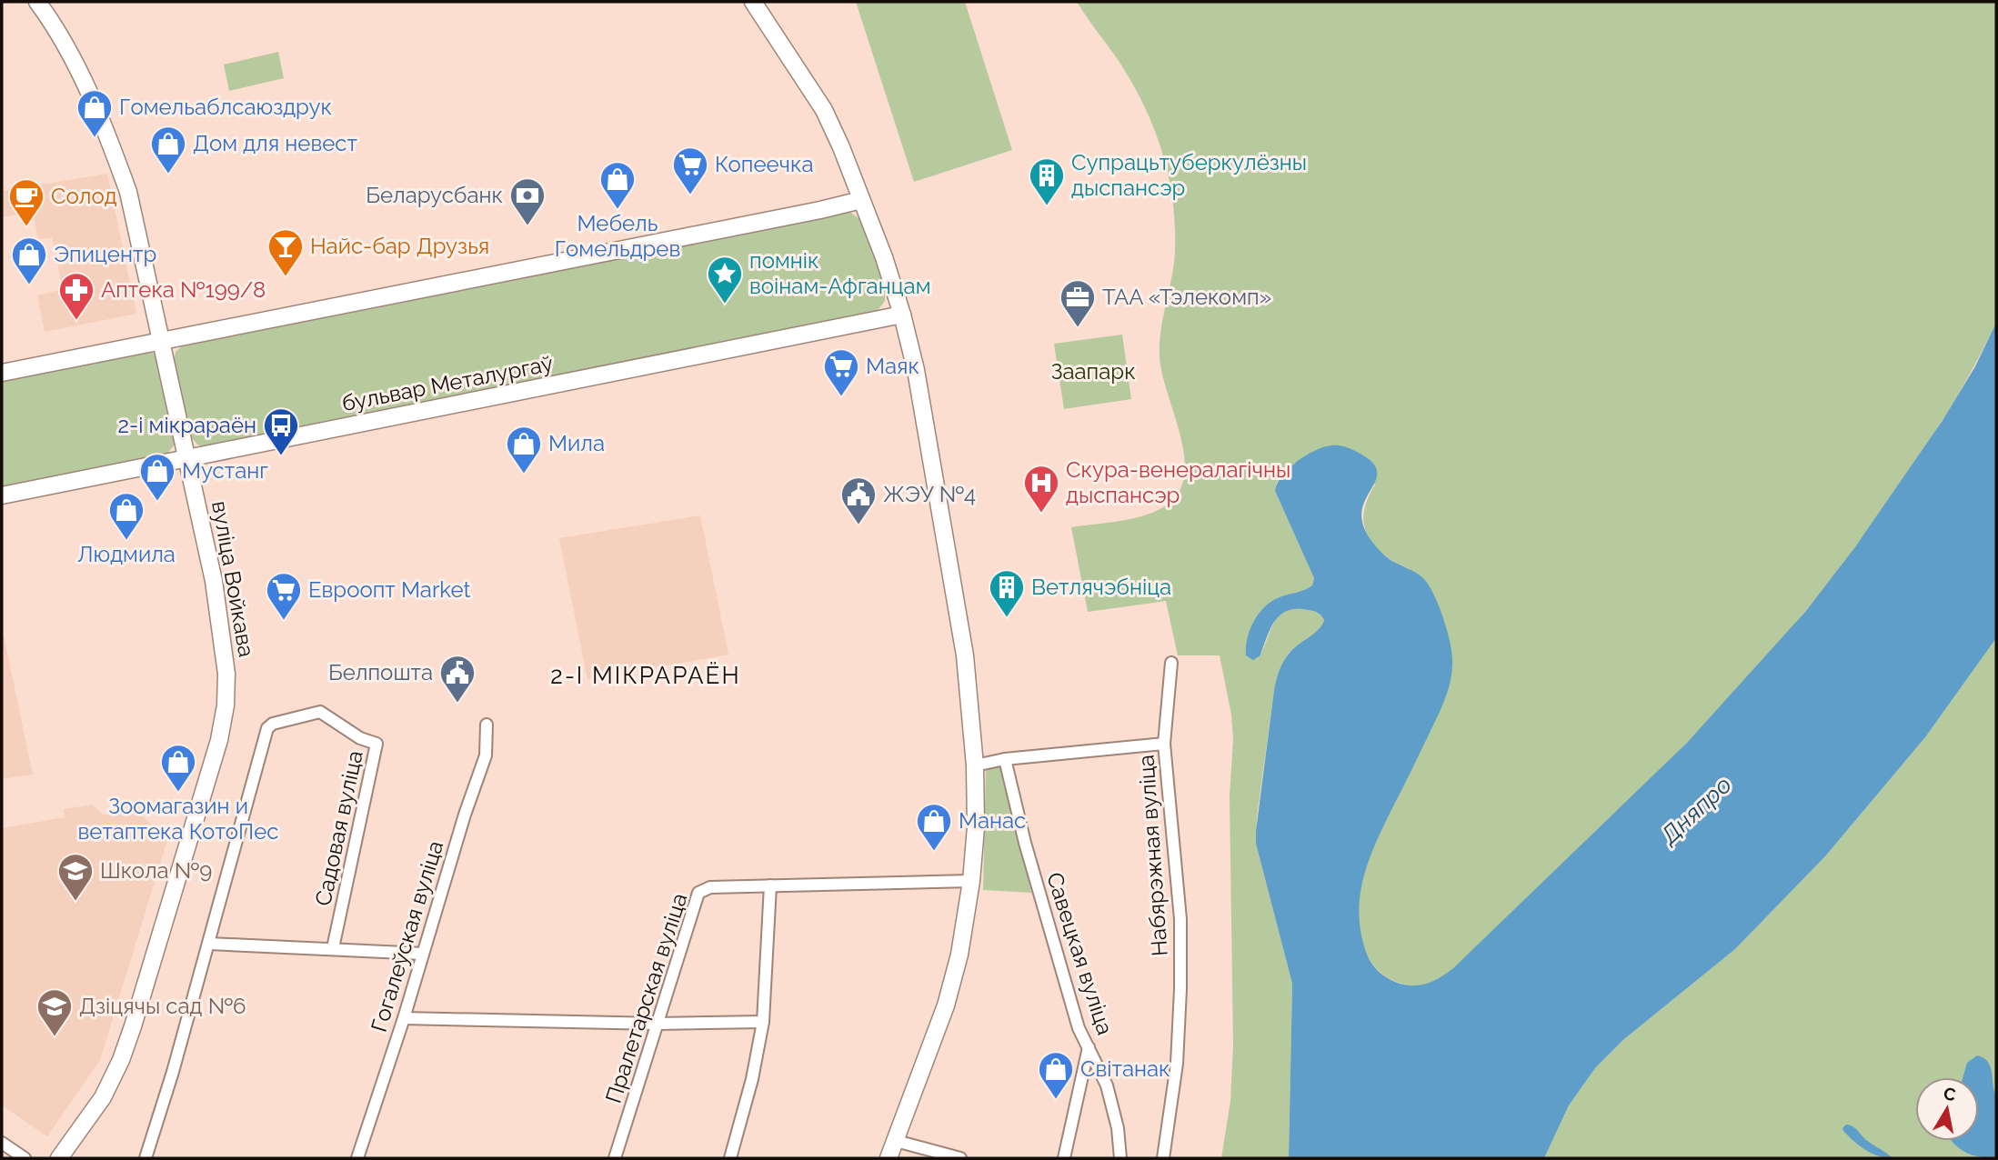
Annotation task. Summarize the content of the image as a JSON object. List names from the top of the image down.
{
  "streets": {
    "main road": ["бульвар Металургаў", "вуліца Войкава"],
    "street": [
      "Садовая вуліца",
      "Набярэжная вуліца",
      "Гогалеўская вуліца",
      "Савецкая вуліца",
      "Пралетарская вуліца"
    ]
  },
  "crossings": [
    ["бульвар Металургаў", "вуліца Войкава"]
  ],
  "districts": ["2-І МІКРАРАЁН"],
  "water": ["Дняпро"],
  "parks": ["Заапарк"],
  "places": {
    "shop": [
      "Гомельаблсаюздрук",
      "Дом для невест",
      "Мебель Гомельдрев",
      "Эпицентр",
      "Мила",
      "Мустанг",
      "Людмила",
      "Зоомагазин и ветаптека КотоПес",
      "Манас",
      "Світанак"
    ],
    "supermarket": ["Копеечка", "Маяк", "Евроопт Market"],
    "building": ["Супрацьтуберкулёзны дыспансэр", "Ветлячэбніца"],
    "bank": ["Беларусбанк"],
    "cafe": ["Солод"],
    "bar": ["Найс-бар Друзья"],
    "place": ["помнік воінам-Афганцам"],
    "pharmacy": ["Аптека №199/8"],
    "office": ["ТАА «Тэлекомп»"],
    "bus stop": ["2-і мікрараён"],
    "hospital": ["Скура-венералагічны дыспансэр"],
    "public building": ["ЖЭУ №4", "Белпошта"],
    "school or university": ["Школа №9", "Дзіцячы сад №6"]
  },
  "north": "top"
}
